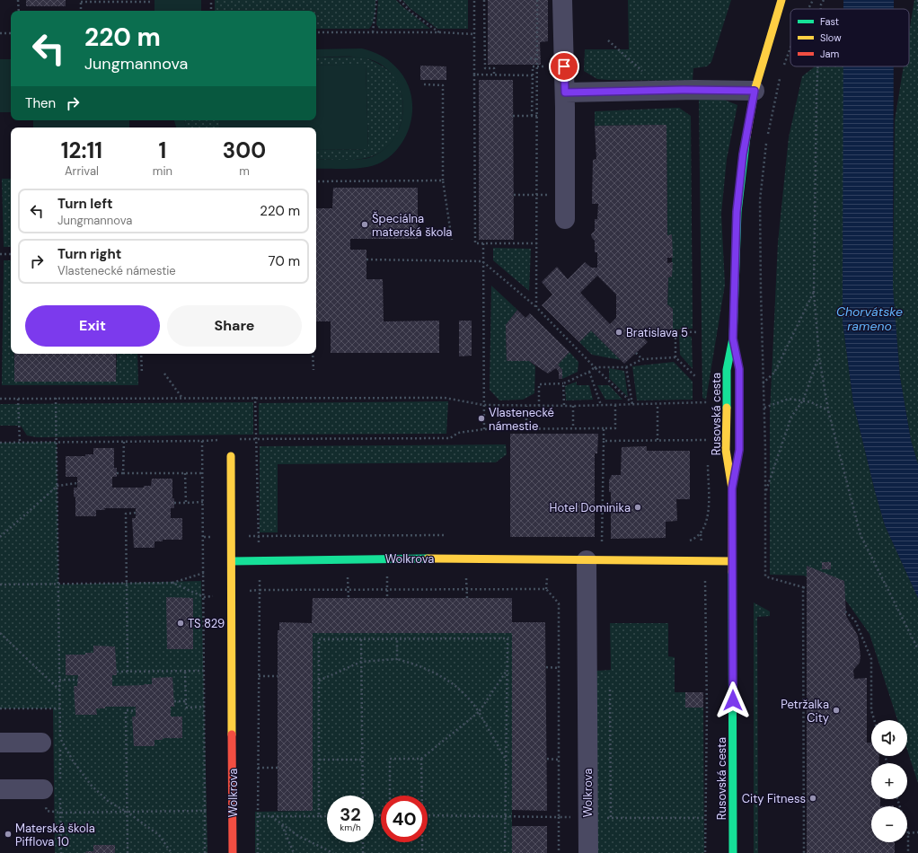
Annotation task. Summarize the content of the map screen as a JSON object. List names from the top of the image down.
{
  "streets": {
    "street": ["Rusovská cesta", "Wolkrova"]
  },
  "crossings": [
    ["Rusovská cesta", "Wolkrova"]
  ],
  "water": ["Chorvátske rameno"],
  "places": [
    "Špeciálna materská škola",
    "Bratislava 5",
    "Vlastenecké námestie",
    "Hotel Dominika",
    "TS 829",
    "Petržalka City",
    "City Fitness",
    "Materská škola Pifflova 10"
  ],
  "legend": ["Fast", "Slow", "Jam"],
  "page": {
    "turn": ["220 m", "Jungmannova"],
    "then": "Then",
    "eta": [
      "12:11",
      "Arrival",
      "1",
      "min",
      "300",
      "m"
    ],
    "list": [
      {
        "name": "Turn left",
        "note": "Jungmannova",
        "value": "220 m"
      },
      {
        "name": "Turn right",
        "note": "Vlastenecké námestie",
        "value": "70 m"
      }
    ],
    "buttons": ["Exit", "Share"],
    "map_buttons": ["+", "−"],
    "speed": "32 km/h",
    "limit": "40"
  }
}
